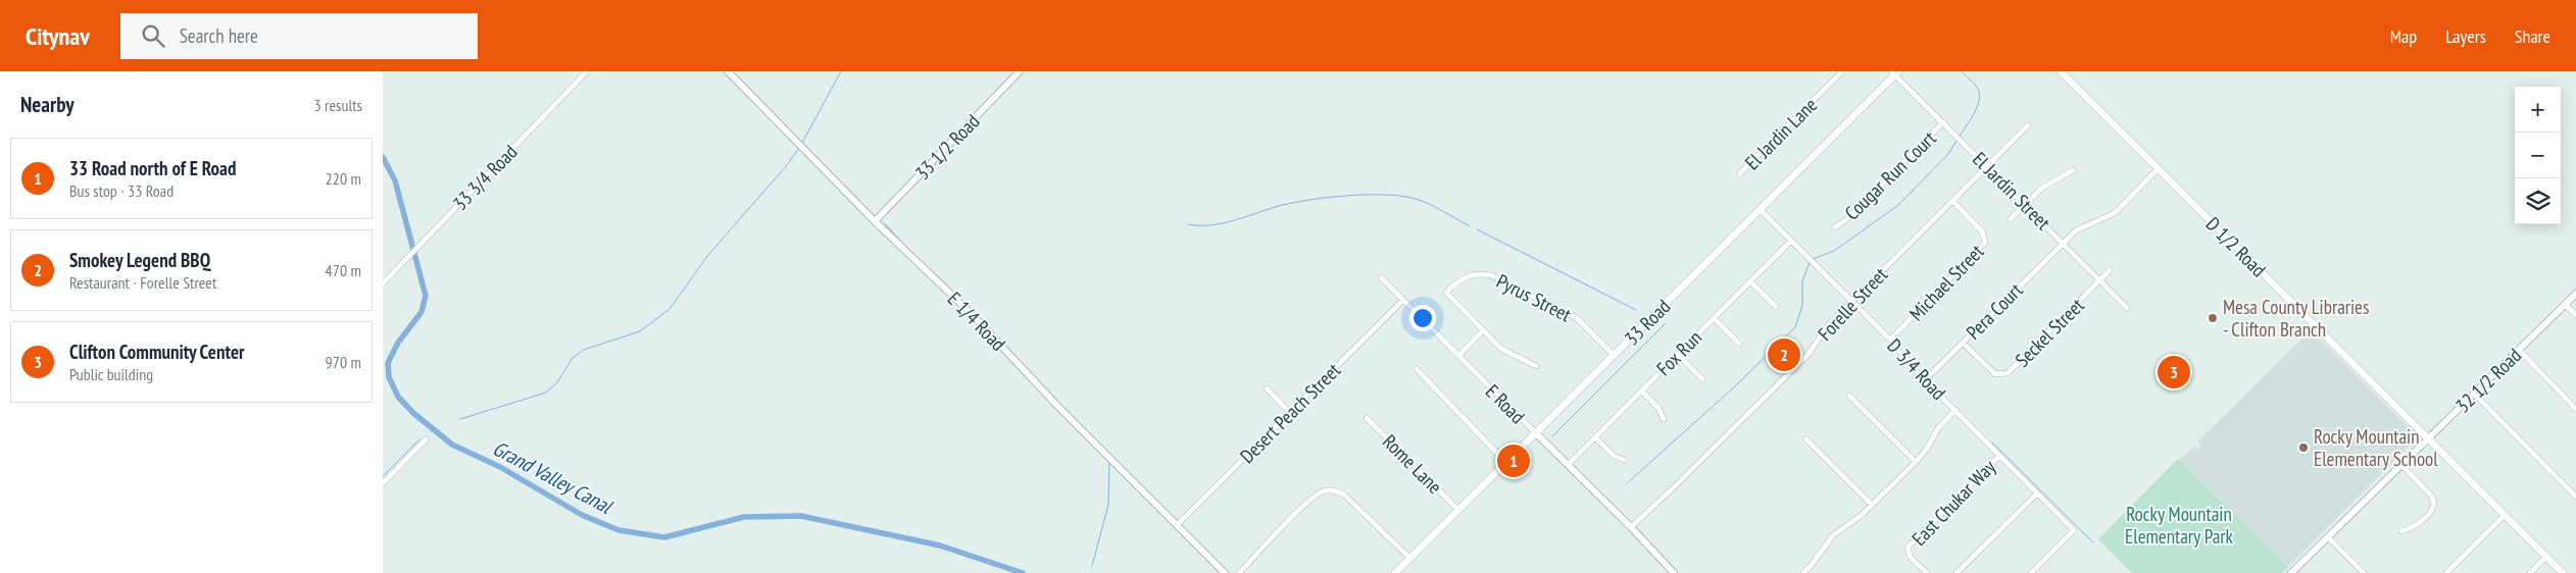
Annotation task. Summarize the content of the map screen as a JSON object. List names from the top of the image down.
{
  "streets": {
    "main road": ["D 1/2 Road", "33 Road"],
    "street": [
      "El Jardin Lane",
      "33 1/2 Road",
      "Cougar Run Court",
      "33 3/4 Road",
      "El Jardin Street",
      "Michael Street",
      "Pyrus Street",
      "Forelle Street",
      "Pera Court",
      "E 1/4 Road",
      "Seckel Street",
      "Fox Run",
      "D 3/4 Road",
      "32 1/2 Road",
      "E Road",
      "Desert Peach Street",
      "Rome Lane",
      "East Chukar Way"
    ]
  },
  "crossings": [
    ["33 1/2 Road", "E 1/4 Road"],
    ["Cougar Run Court", "El Jardin Street"],
    ["El Jardin Street", "Forelle Street"],
    ["El Jardin Street", "Pera Court"],
    ["El Jardin Street", "33 Road"],
    ["El Jardin Street", "Seckel Street"],
    ["D 1/2 Road", "Pera Court"],
    ["D 1/2 Road", "32 1/2 Road"],
    ["Michael Street", "Forelle Street"],
    ["Michael Street", "D 3/4 Road"],
    ["Pyrus Street", "33 Road"],
    ["Forelle Street", "D 3/4 Road"],
    ["Forelle Street", "E Road"],
    ["Pera Court", "Seckel Street"],
    ["Pera Court", "D 3/4 Road"],
    ["E 1/4 Road", "Desert Peach Street"],
    ["33 Road", "D 3/4 Road"],
    ["33 Road", "E Road"],
    ["33 Road", "Rome Lane"],
    ["Fox Run", "D 3/4 Road"],
    ["Fox Run", "E Road"],
    ["D 3/4 Road", "East Chukar Way"],
    ["E Road", "Desert Peach Street"]
  ],
  "water": ["Grand Valley Canal"],
  "parks": ["Rocky Mountain Elementary Park"],
  "places": ["Mesa County Libraries - Clifton Branch", "Rocky Mountain Elementary School"],
  "page": {
    "header": "Citynav",
    "search": "Search here",
    "nav": ["Map", "Layers", "Share"],
    "heading": ["Nearby", "3 results"],
    "map_buttons": ["+", "−"],
    "list": [
      {
        "mark": "1",
        "name": "33 Road north of E Road",
        "note": "Bus stop · 33 Road",
        "value": "220 m"
      },
      {
        "mark": "2",
        "name": "Smokey Legend BBQ",
        "note": "Restaurant · Forelle Street",
        "value": "470 m"
      },
      {
        "mark": "3",
        "name": "Clifton Community Center",
        "note": "Public building",
        "value": "970 m"
      }
    ],
    "pins": ["2", "3", "1"]
  }
}
